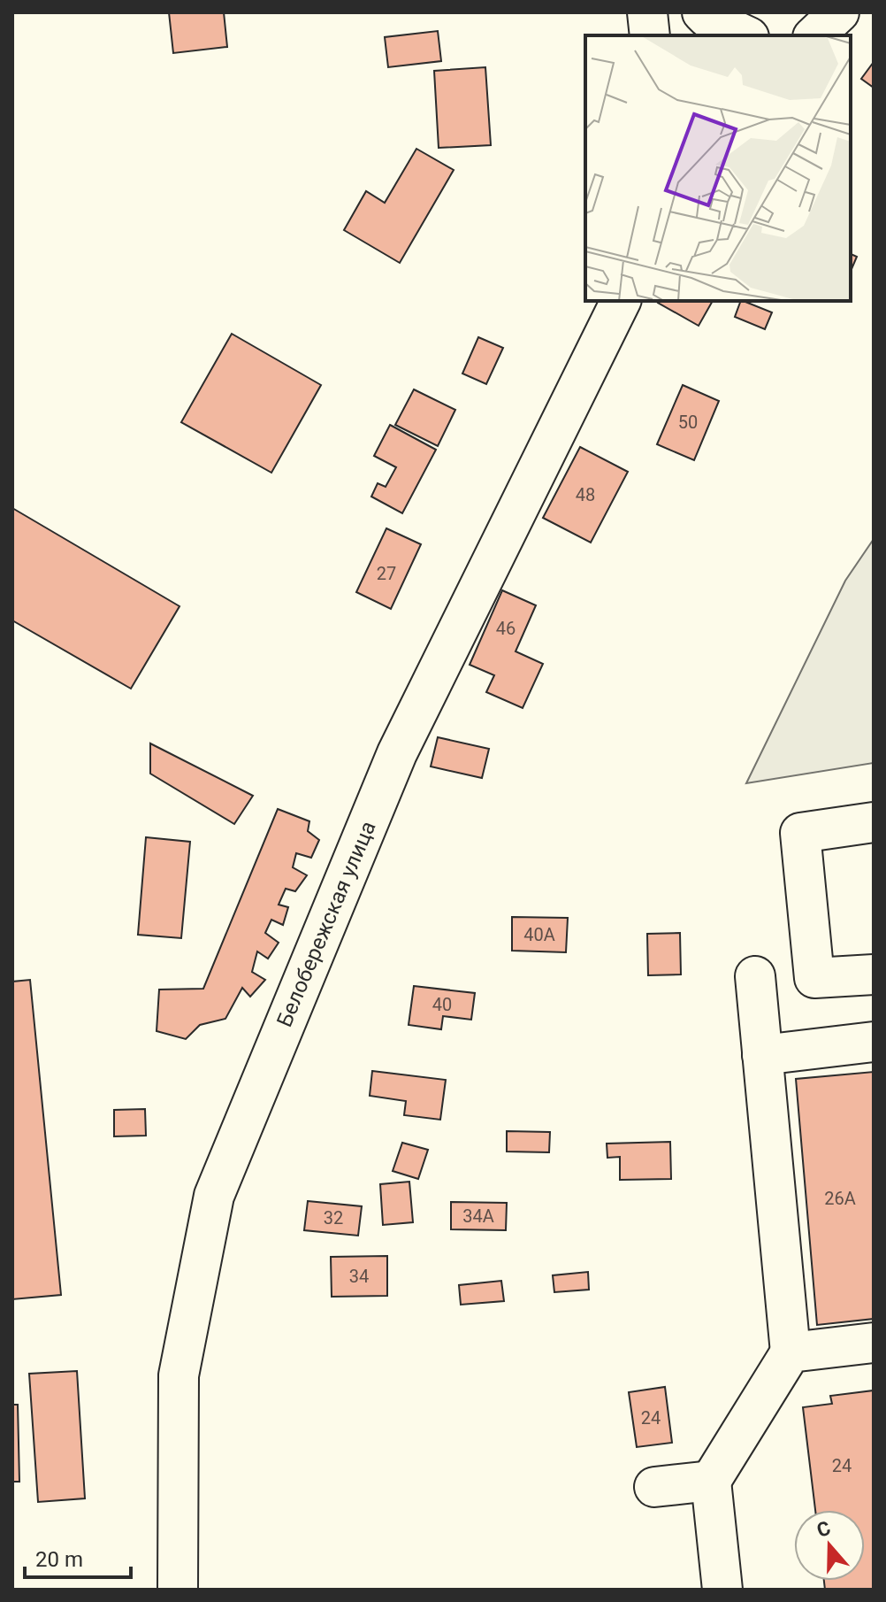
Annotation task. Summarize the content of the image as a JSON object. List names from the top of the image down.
{
  "streets": {
    "street": ["Белобережская улица"]
  },
  "house_numbers": [
    "50",
    "48",
    "27",
    "46",
    "40А",
    "40",
    "26А",
    "34А",
    "32",
    "34",
    "24",
    "24"
  ],
  "scale_bar": "20 m",
  "north": "top"
}
